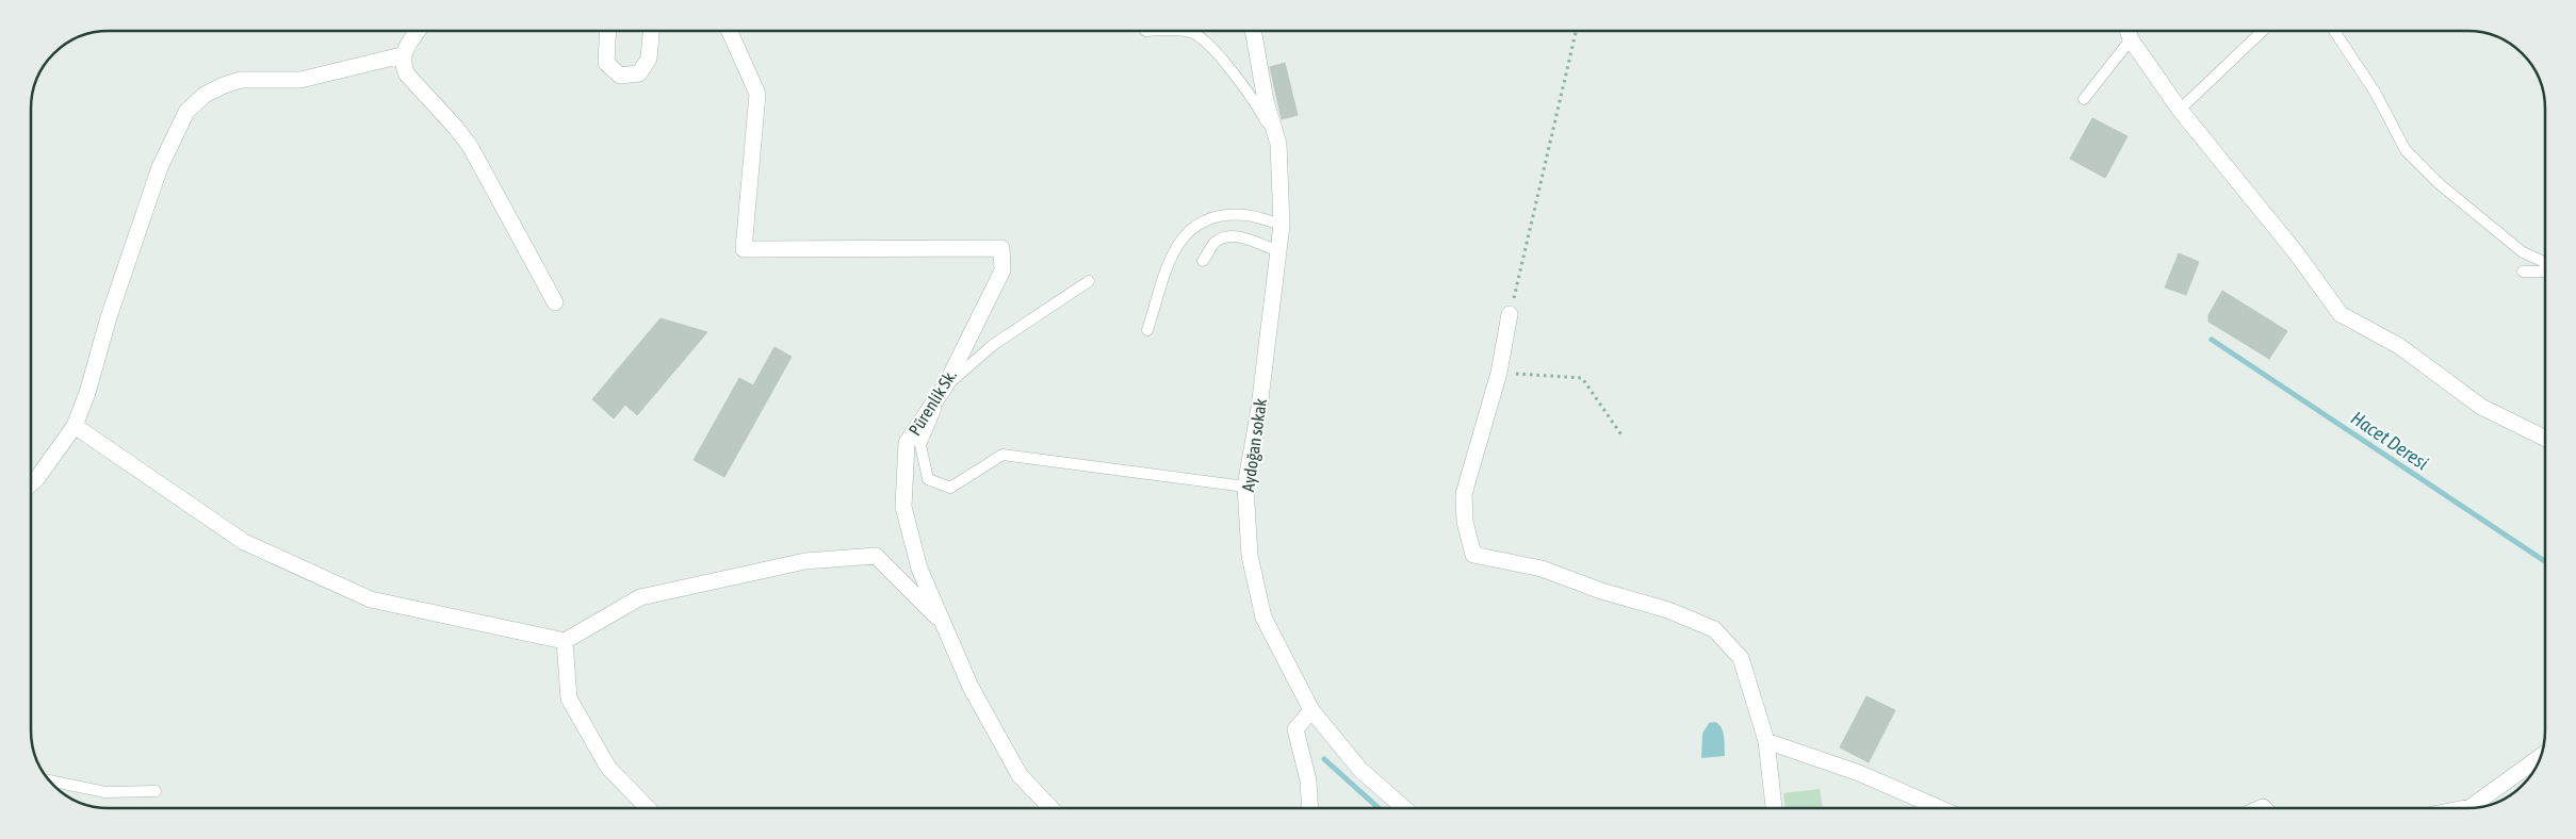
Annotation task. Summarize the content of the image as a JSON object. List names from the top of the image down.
{
  "streets": {
    "street": ["Pürenlik Sk.", "Aydoğan sokak"]
  },
  "water": ["Hacet Deresi"]
}
